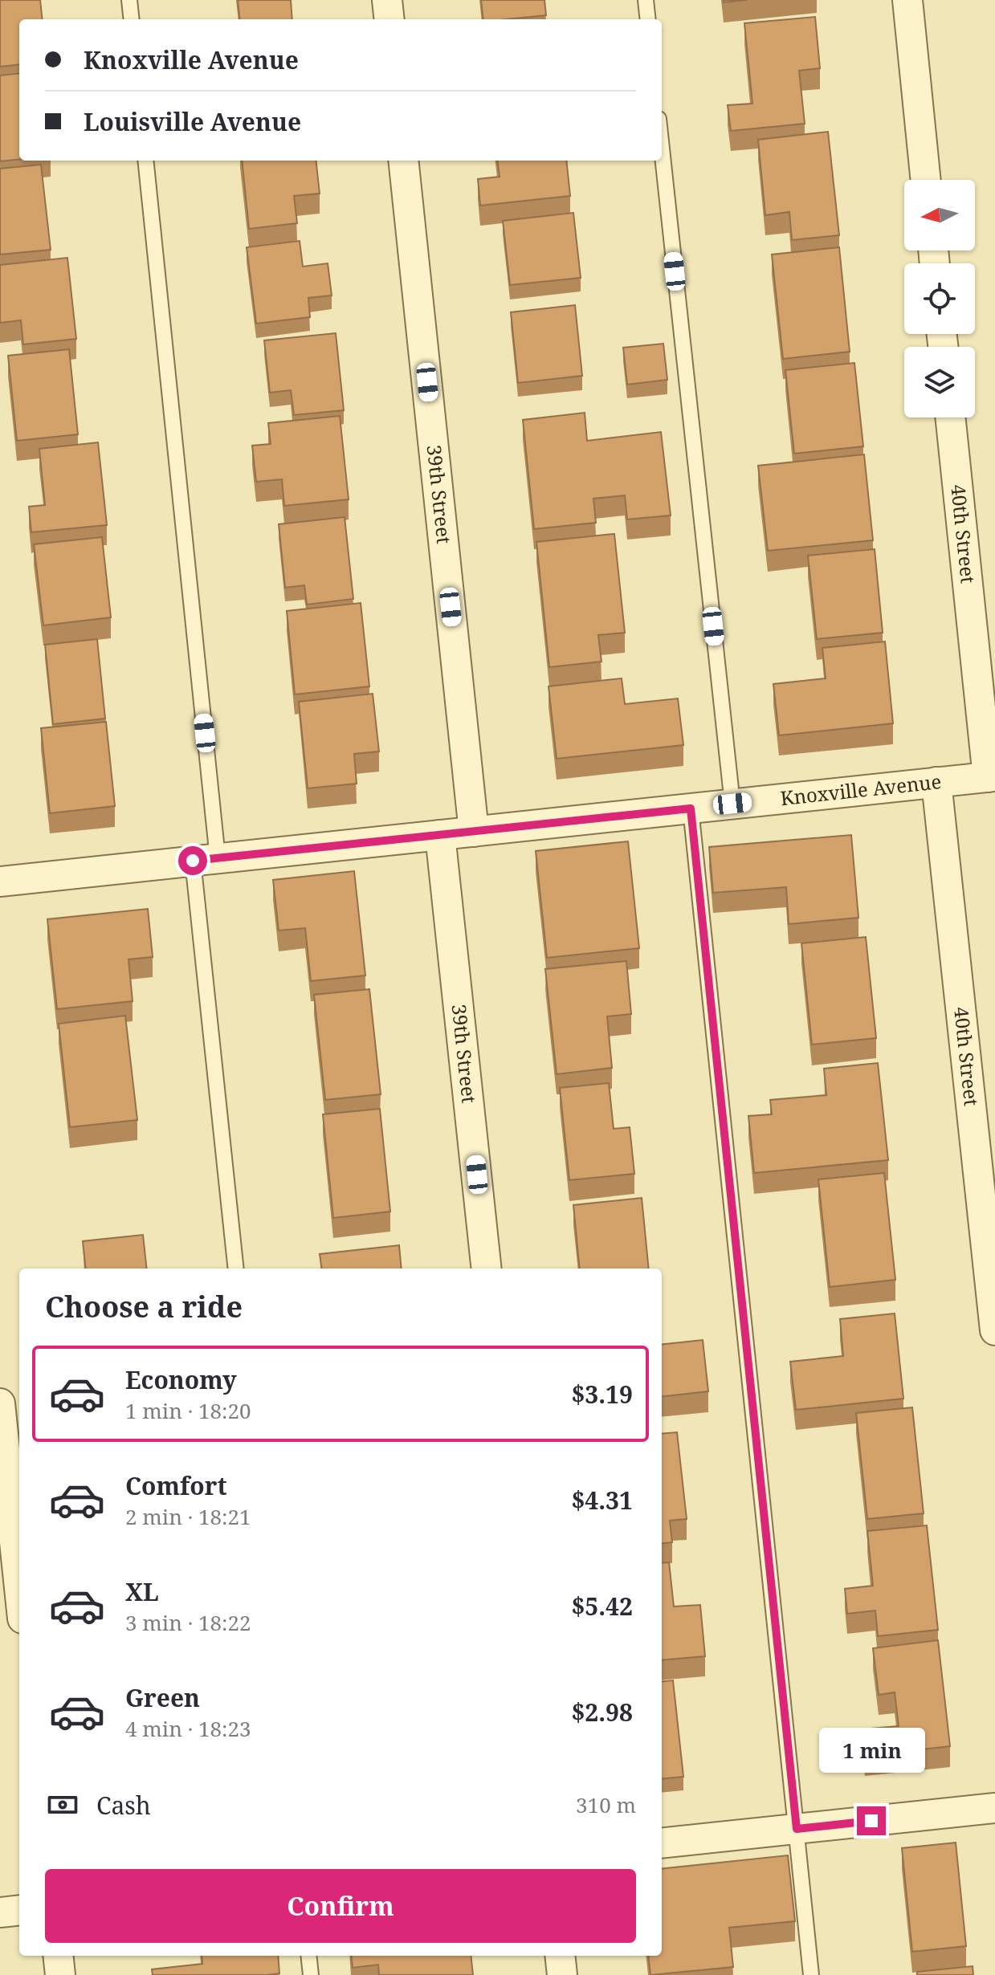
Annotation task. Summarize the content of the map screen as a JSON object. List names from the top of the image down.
{
  "streets": {
    "street": ["39th Street", "40th Street", "Knoxville Avenue"]
  },
  "crossings": [
    ["39th Street", "Knoxville Avenue"],
    ["40th Street", "Knoxville Avenue"]
  ],
  "north": "left",
  "page": {
    "banner": ["Knoxville Avenue", "Louisville Avenue"],
    "heading": "Choose a ride",
    "list": [
      {
        "name": "Economy",
        "note": "1 min · 18:20",
        "value": "$3.19"
      },
      {
        "name": "Comfort",
        "note": "2 min · 18:21",
        "value": "$4.31"
      },
      {
        "name": "XL",
        "note": "3 min · 18:22",
        "value": "$5.42"
      },
      {
        "name": "Green",
        "note": "4 min · 18:23",
        "value": "$2.98"
      }
    ],
    "bubble": "1 min",
    "pay": ["Cash", "310 m"],
    "buttons": "Confirm"
  }
}
